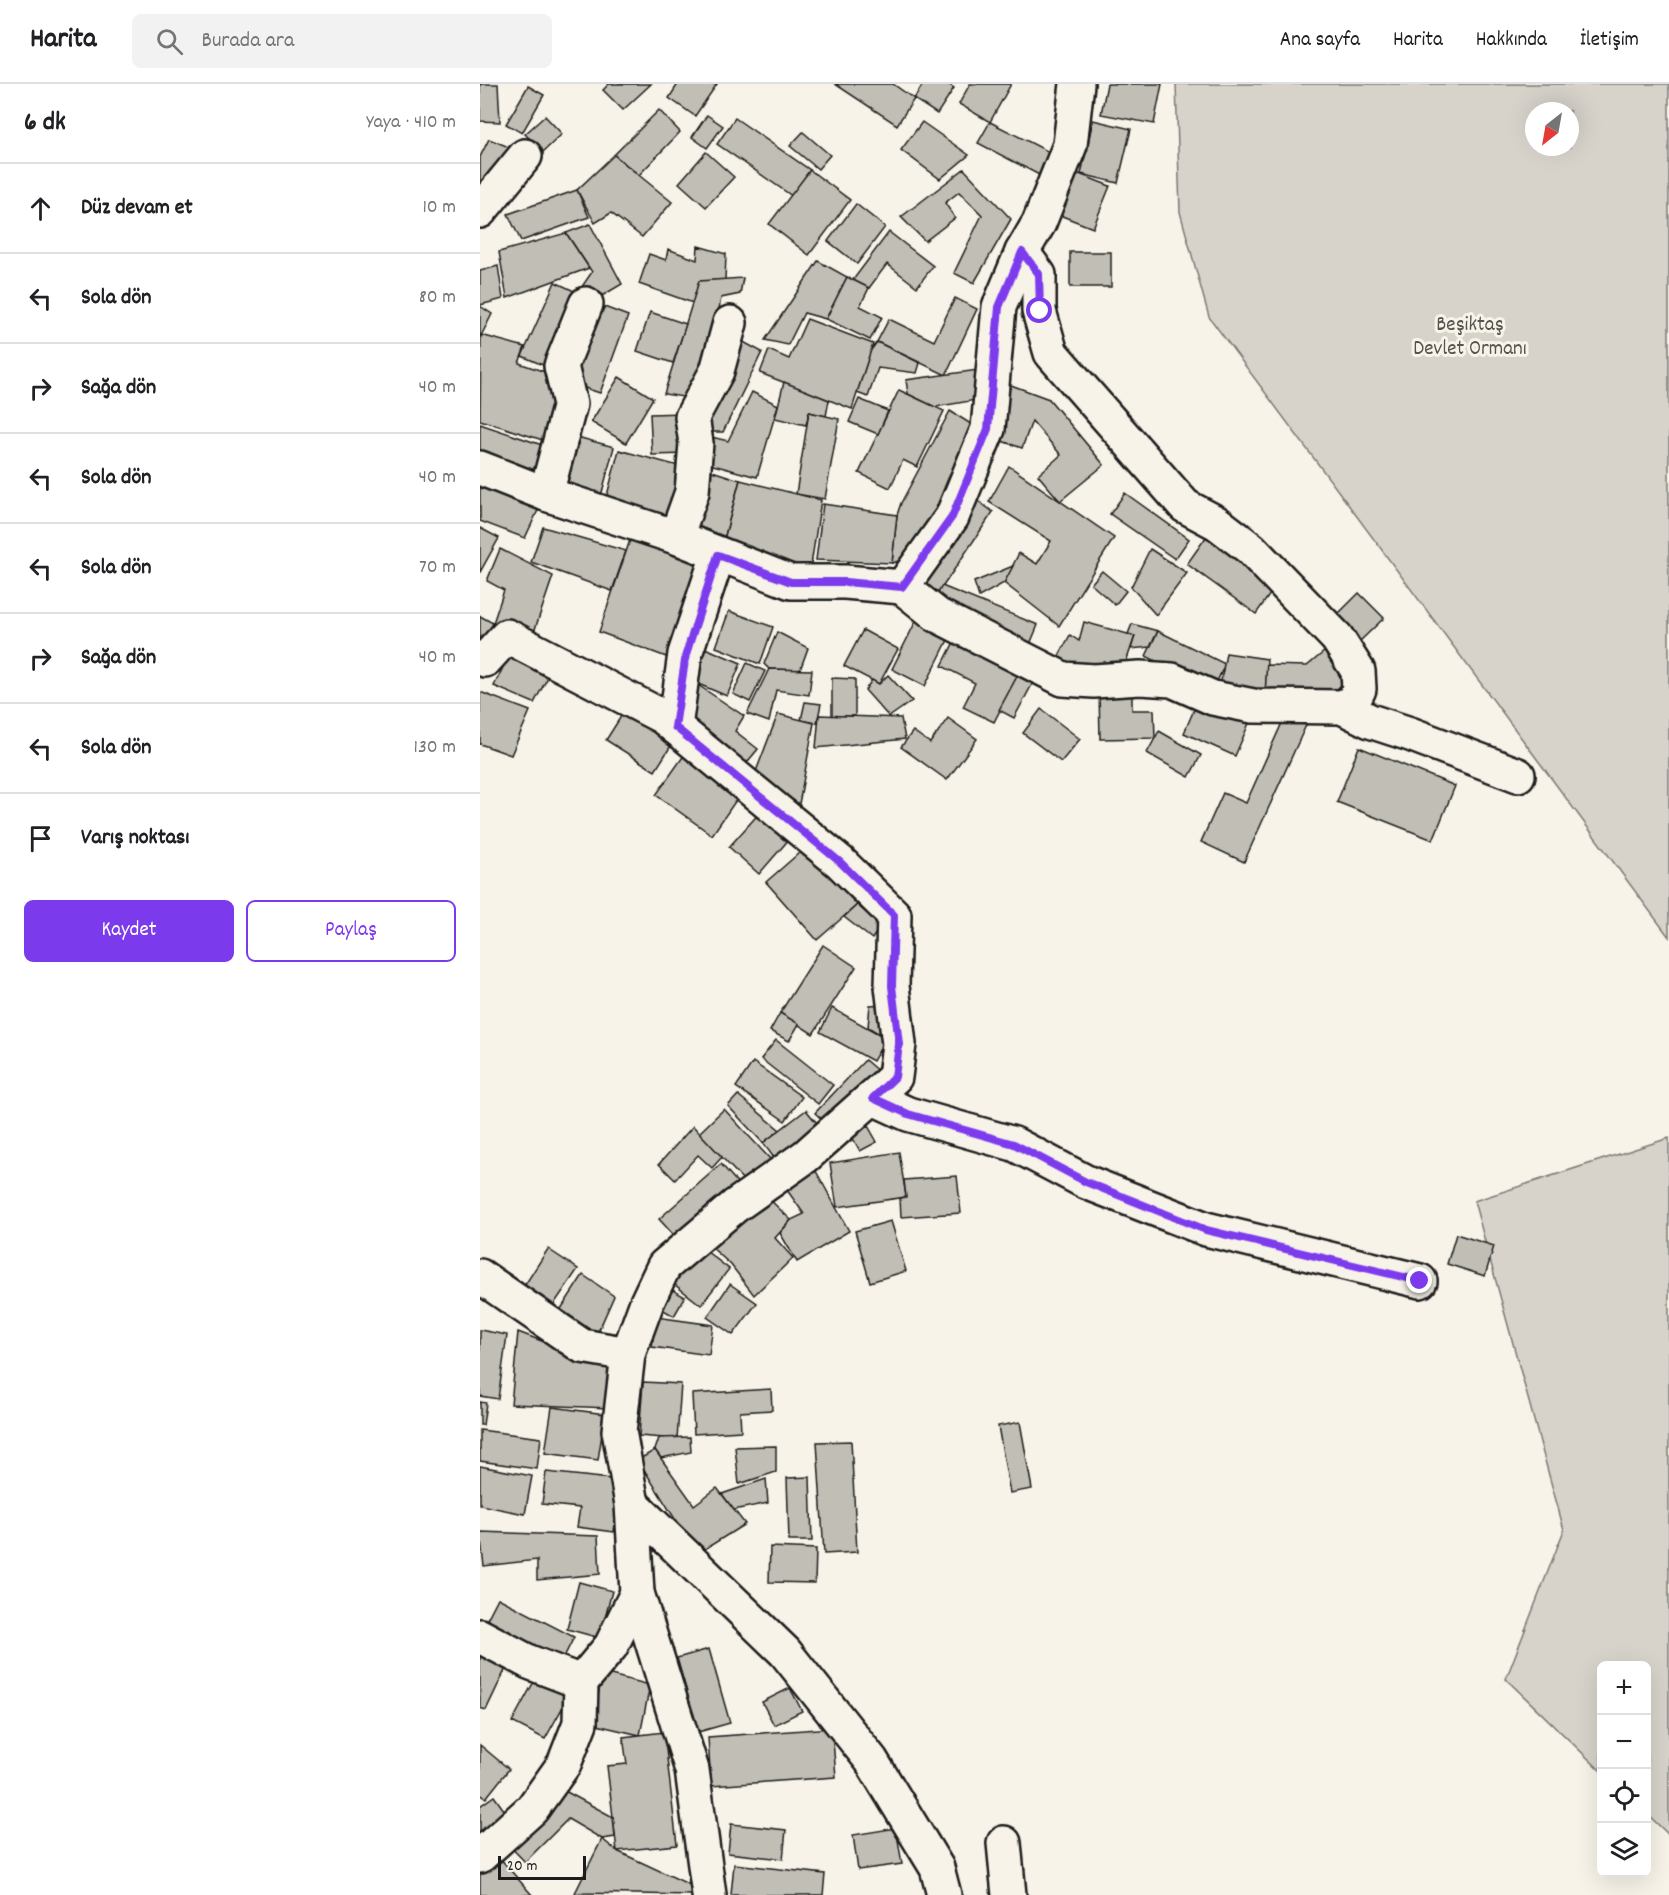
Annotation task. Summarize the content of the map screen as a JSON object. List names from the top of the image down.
{
  "parks": ["Beşiktaş Devlet Ormanı"],
  "scale_bar": "20 m",
  "north": "bottom left",
  "page": {
    "header": "Harita",
    "search": "Burada ara",
    "nav": [
      "Ana sayfa",
      "Harita",
      "Hakkında",
      "İletişim"
    ],
    "heading": ["6 dk", "Yaya · 410 m"],
    "list": [
      ["Düz devam et", "10 m"],
      ["Sola dön", "80 m"],
      ["Sağa dön", "40 m"],
      ["Sola dön", "40 m"],
      ["Sola dön", "70 m"],
      ["Sağa dön", "40 m"],
      ["Sola dön", "130 m"],
      "Varış noktası"
    ],
    "buttons": ["Kaydet", "Paylaş"],
    "map_buttons": ["+", "−"],
    "scale": "20 m"
  }
}
